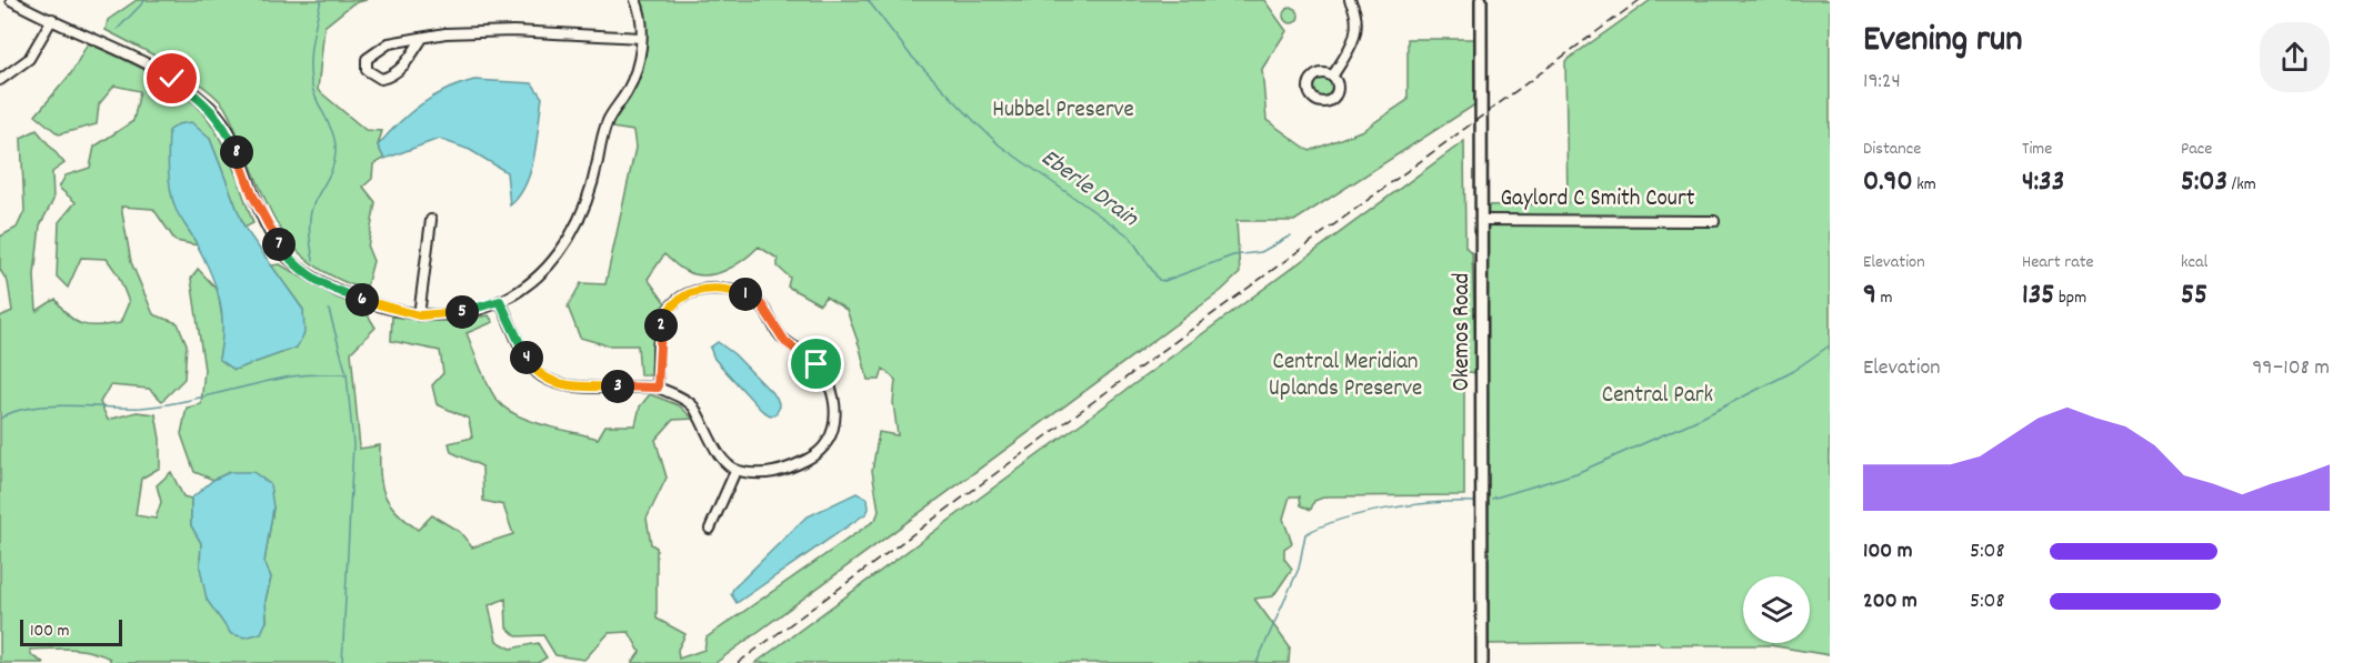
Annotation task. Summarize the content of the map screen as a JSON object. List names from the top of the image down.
{
  "streets": {
    "street": ["Gaylord C Smith Court", "Okemos Road"]
  },
  "crossings": [
    ["Gaylord C Smith Court", "Okemos Road"]
  ],
  "water": ["Eberle Drain"],
  "parks": ["Hubbel Preserve", "Central Meridian Uplands Preserve", "Central Park"],
  "scale_bar": "100 m",
  "page": {
    "heading": ["Evening run", "19:24"],
    "stats": [
      ["Distance", "0.90 km"],
      ["Time", "4:33"],
      ["Pace", "5:03 /km"],
      ["Elevation", "9 m"],
      ["Heart rate", "135 bpm"],
      ["kcal", "55"]
    ],
    "pins": [
      "8",
      "7",
      "1",
      "6",
      "5",
      "2",
      "4",
      "3"
    ],
    "chart": ["Elevation", "99–108 m"],
    "list": [
      {
        "name": "100 m",
        "note": "5:08"
      },
      {
        "name": "200 m",
        "note": "5:08"
      }
    ],
    "scale": "100 m"
  }
}
